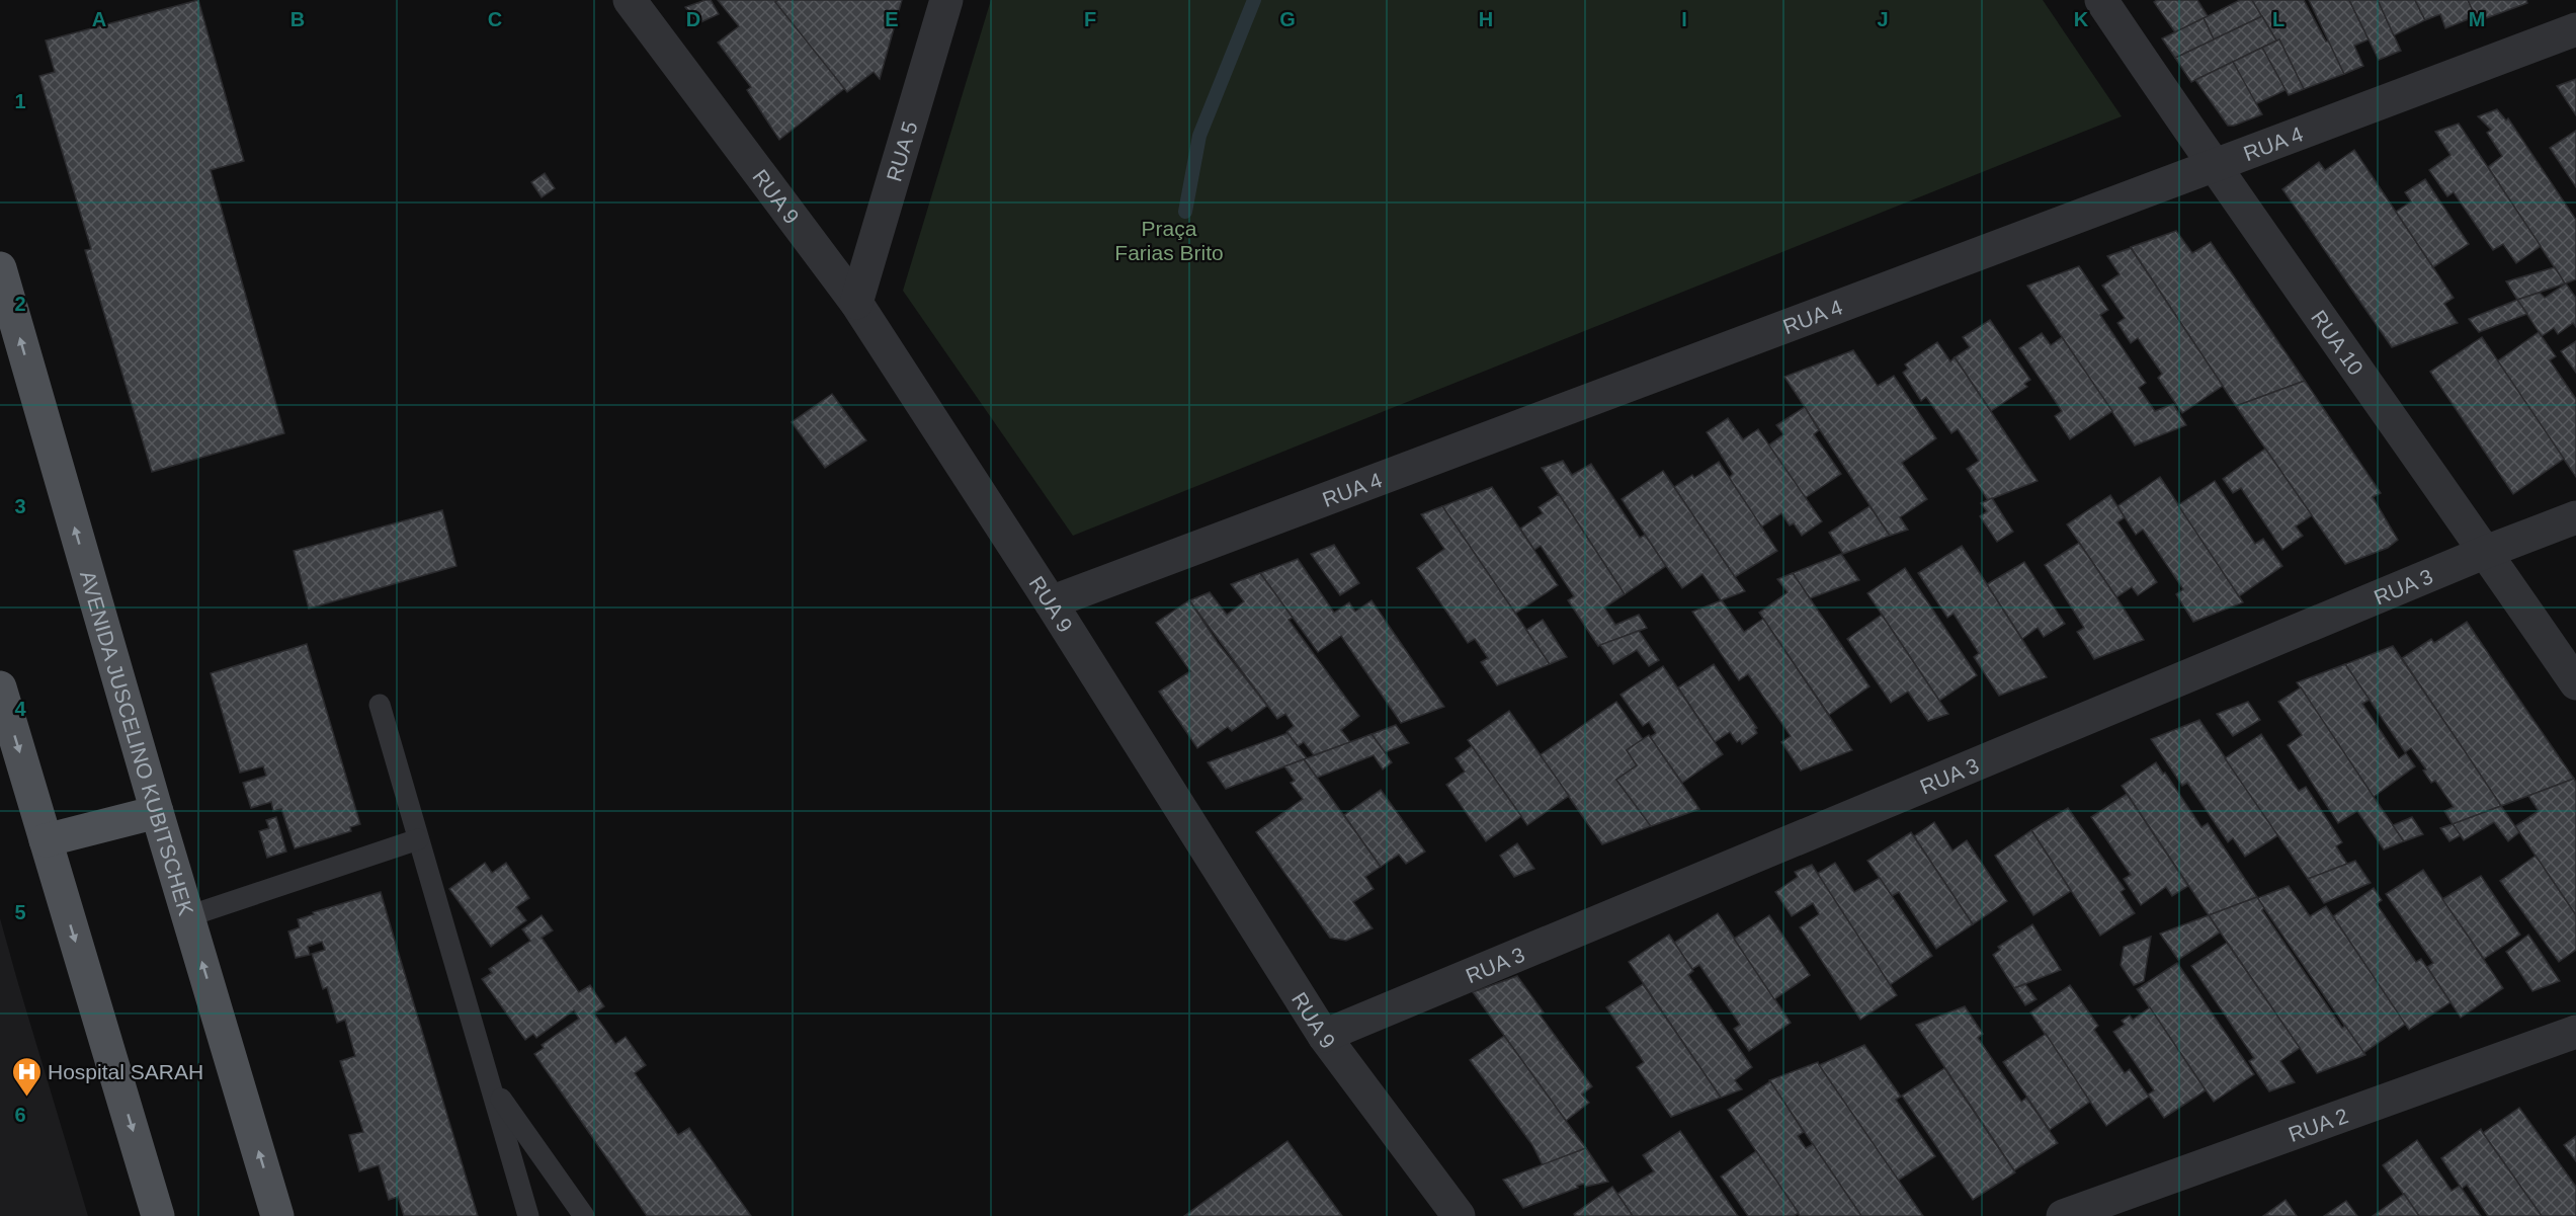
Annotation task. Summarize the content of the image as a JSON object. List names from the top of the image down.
{
  "streets": {
    "main road": ["AVENIDA JUSCELINO KUBITSCHEK"],
    "street": [
      "RUA 4",
      "RUA 5",
      "RUA 9",
      "RUA 10",
      "RUA 3",
      "RUA 2"
    ]
  },
  "crossings": [
    ["RUA 4", "RUA 9"],
    ["RUA 4", "RUA 10"],
    ["RUA 5", "RUA 9"],
    ["RUA 9", "RUA 3"],
    ["RUA 10", "RUA 3"]
  ],
  "parks": ["Praça Farias Brito"],
  "places": {
    "hospital": ["Hospital SARAH"]
  },
  "grid": {
    "columns": [
      "A",
      "B",
      "C",
      "D",
      "E",
      "F",
      "G",
      "H",
      "I",
      "J",
      "K",
      "L",
      "M"
    ],
    "rows": [
      "1",
      "2",
      "3",
      "4",
      "5",
      "6"
    ]
  }
}
